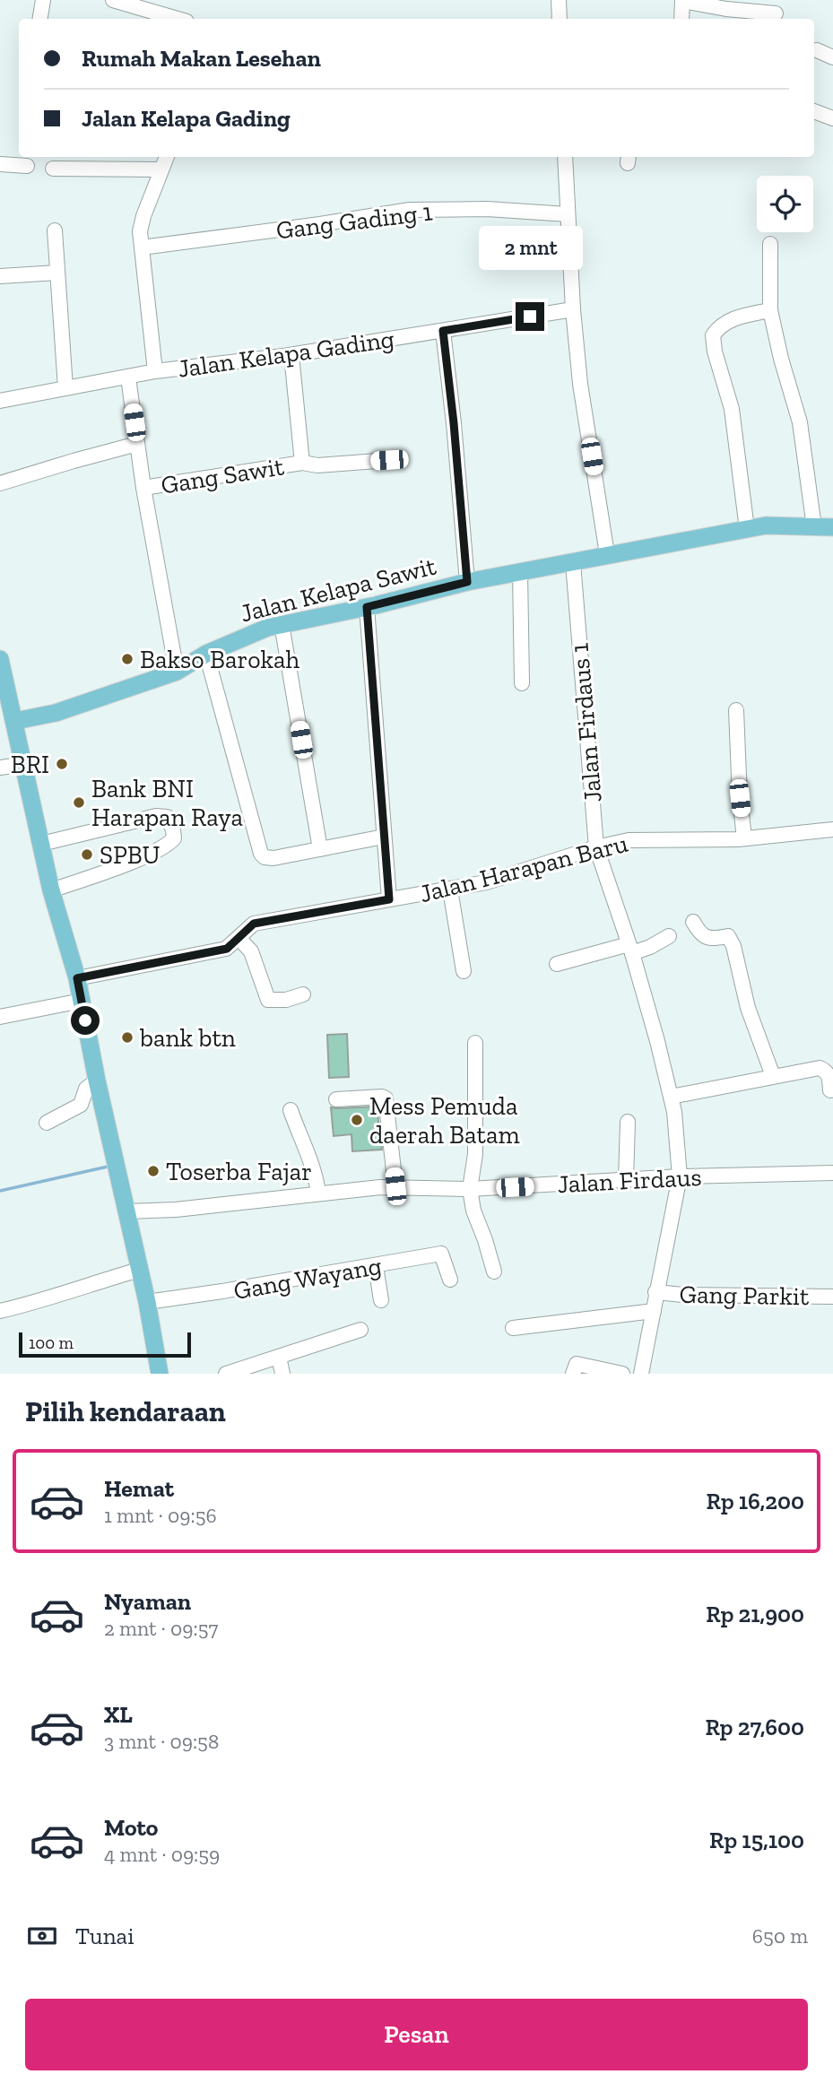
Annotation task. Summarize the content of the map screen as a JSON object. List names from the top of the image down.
{
  "streets": {
    "main road": ["Jalan Kelapa Sawit"],
    "street": [
      "Gang Gading 1",
      "Jalan Kelapa Gading",
      "Gang Sawit",
      "Jalan Firdaus 1",
      "Jalan Harapan Baru",
      "Jalan Firdaus",
      "Gang Wayang",
      "Gang Parkit"
    ]
  },
  "crossings": [
    ["Jalan Kelapa Gading", "Gang Sawit"],
    ["Jalan Kelapa Sawit", "Jalan Firdaus 1"],
    ["Jalan Firdaus 1", "Jalan Harapan Baru"],
    ["Jalan Firdaus 1", "Jalan Firdaus"],
    ["Jalan Firdaus 1", "Gang Parkit"]
  ],
  "places": [
    "Bakso Barokah",
    "BRI",
    "Bank BNI Harapan Raya",
    "SPBU",
    "bank btn",
    "Mess Pemuda daerah Batam",
    "Toserba Fajar"
  ],
  "scale_bar": "100 m",
  "page": {
    "banner": ["Rumah Makan Lesehan", "Jalan Kelapa Gading"],
    "bubble": "2 mnt",
    "scale": "100 m",
    "heading": "Pilih kendaraan",
    "list": [
      {
        "name": "Hemat",
        "note": "1 mnt · 09:56",
        "value": "Rp 16,200"
      },
      {
        "name": "Nyaman",
        "note": "2 mnt · 09:57",
        "value": "Rp 21,900"
      },
      {
        "name": "XL",
        "note": "3 mnt · 09:58",
        "value": "Rp 27,600"
      },
      {
        "name": "Moto",
        "note": "4 mnt · 09:59",
        "value": "Rp 15,100"
      }
    ],
    "pay": ["Tunai", "650 m"],
    "buttons": "Pesan"
  }
}
